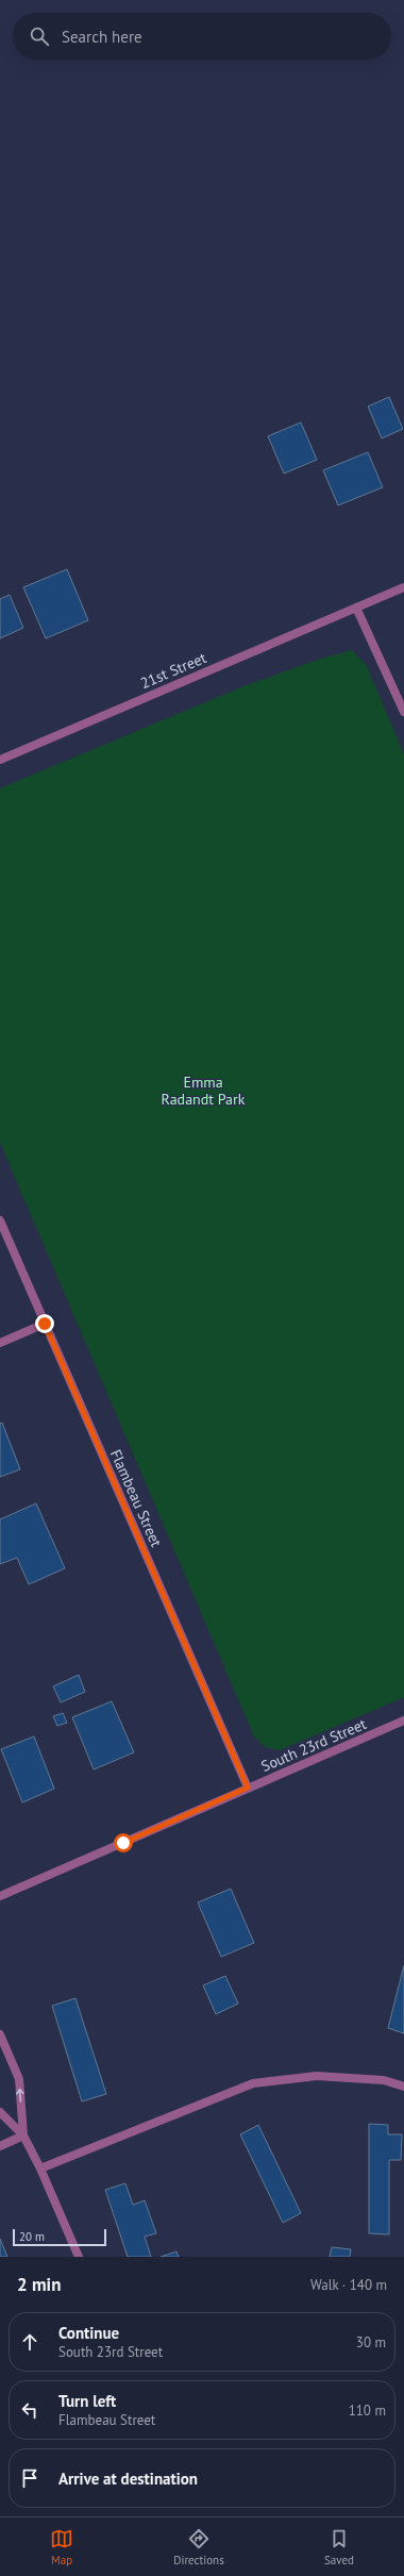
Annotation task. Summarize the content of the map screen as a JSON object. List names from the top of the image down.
{
  "streets": {
    "street": ["21st Street", "Flambeau Street", "South 23rd Street"]
  },
  "crossings": [
    ["Flambeau Street", "South 23rd Street"]
  ],
  "parks": ["Emma Radandt Park"],
  "scale_bar": "20 m",
  "page": {
    "search": "Search here",
    "scale": "20 m",
    "heading": ["2 min", "Walk · 140 m"],
    "list": [
      ["Continue", "South 23rd Street", "30 m"],
      ["Turn left", "Flambeau Street", "110 m"],
      "Arrive at destination"
    ],
    "nav": ["Map", "Directions", "Saved"]
  }
}
